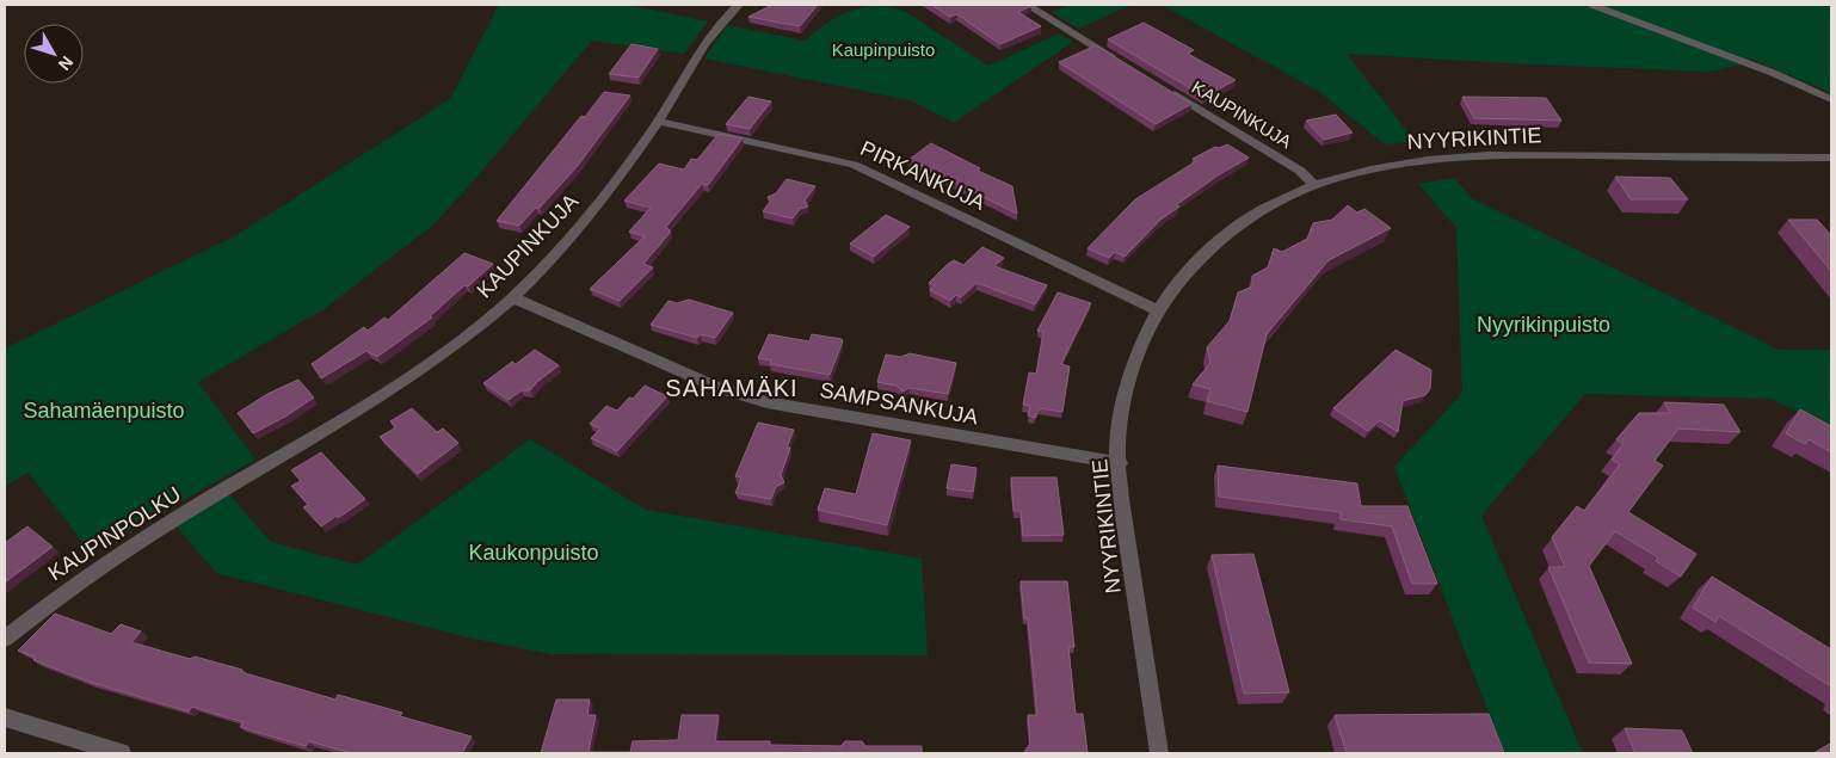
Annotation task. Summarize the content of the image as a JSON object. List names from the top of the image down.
{
  "streets": {
    "street": [
      "KAUPINKUJA",
      "NYYRIKINTIE",
      "PIRKANKUJA",
      "SAMPSANKUJA",
      "KAUPINPOLKU"
    ]
  },
  "crossings": [
    ["KAUPINKUJA", "NYYRIKINTIE"],
    ["KAUPINKUJA", "PIRKANKUJA"],
    ["KAUPINKUJA", "SAMPSANKUJA"],
    ["KAUPINKUJA", "KAUPINPOLKU"],
    ["NYYRIKINTIE", "PIRKANKUJA"],
    ["NYYRIKINTIE", "SAMPSANKUJA"]
  ],
  "districts": ["SAHAMÄKI"],
  "parks": [
    "Kaupinpuisto",
    "Nyyrikinpuisto",
    "Sahamäenpuisto",
    "Kaukonpuisto"
  ],
  "north": "bottom right"
}
